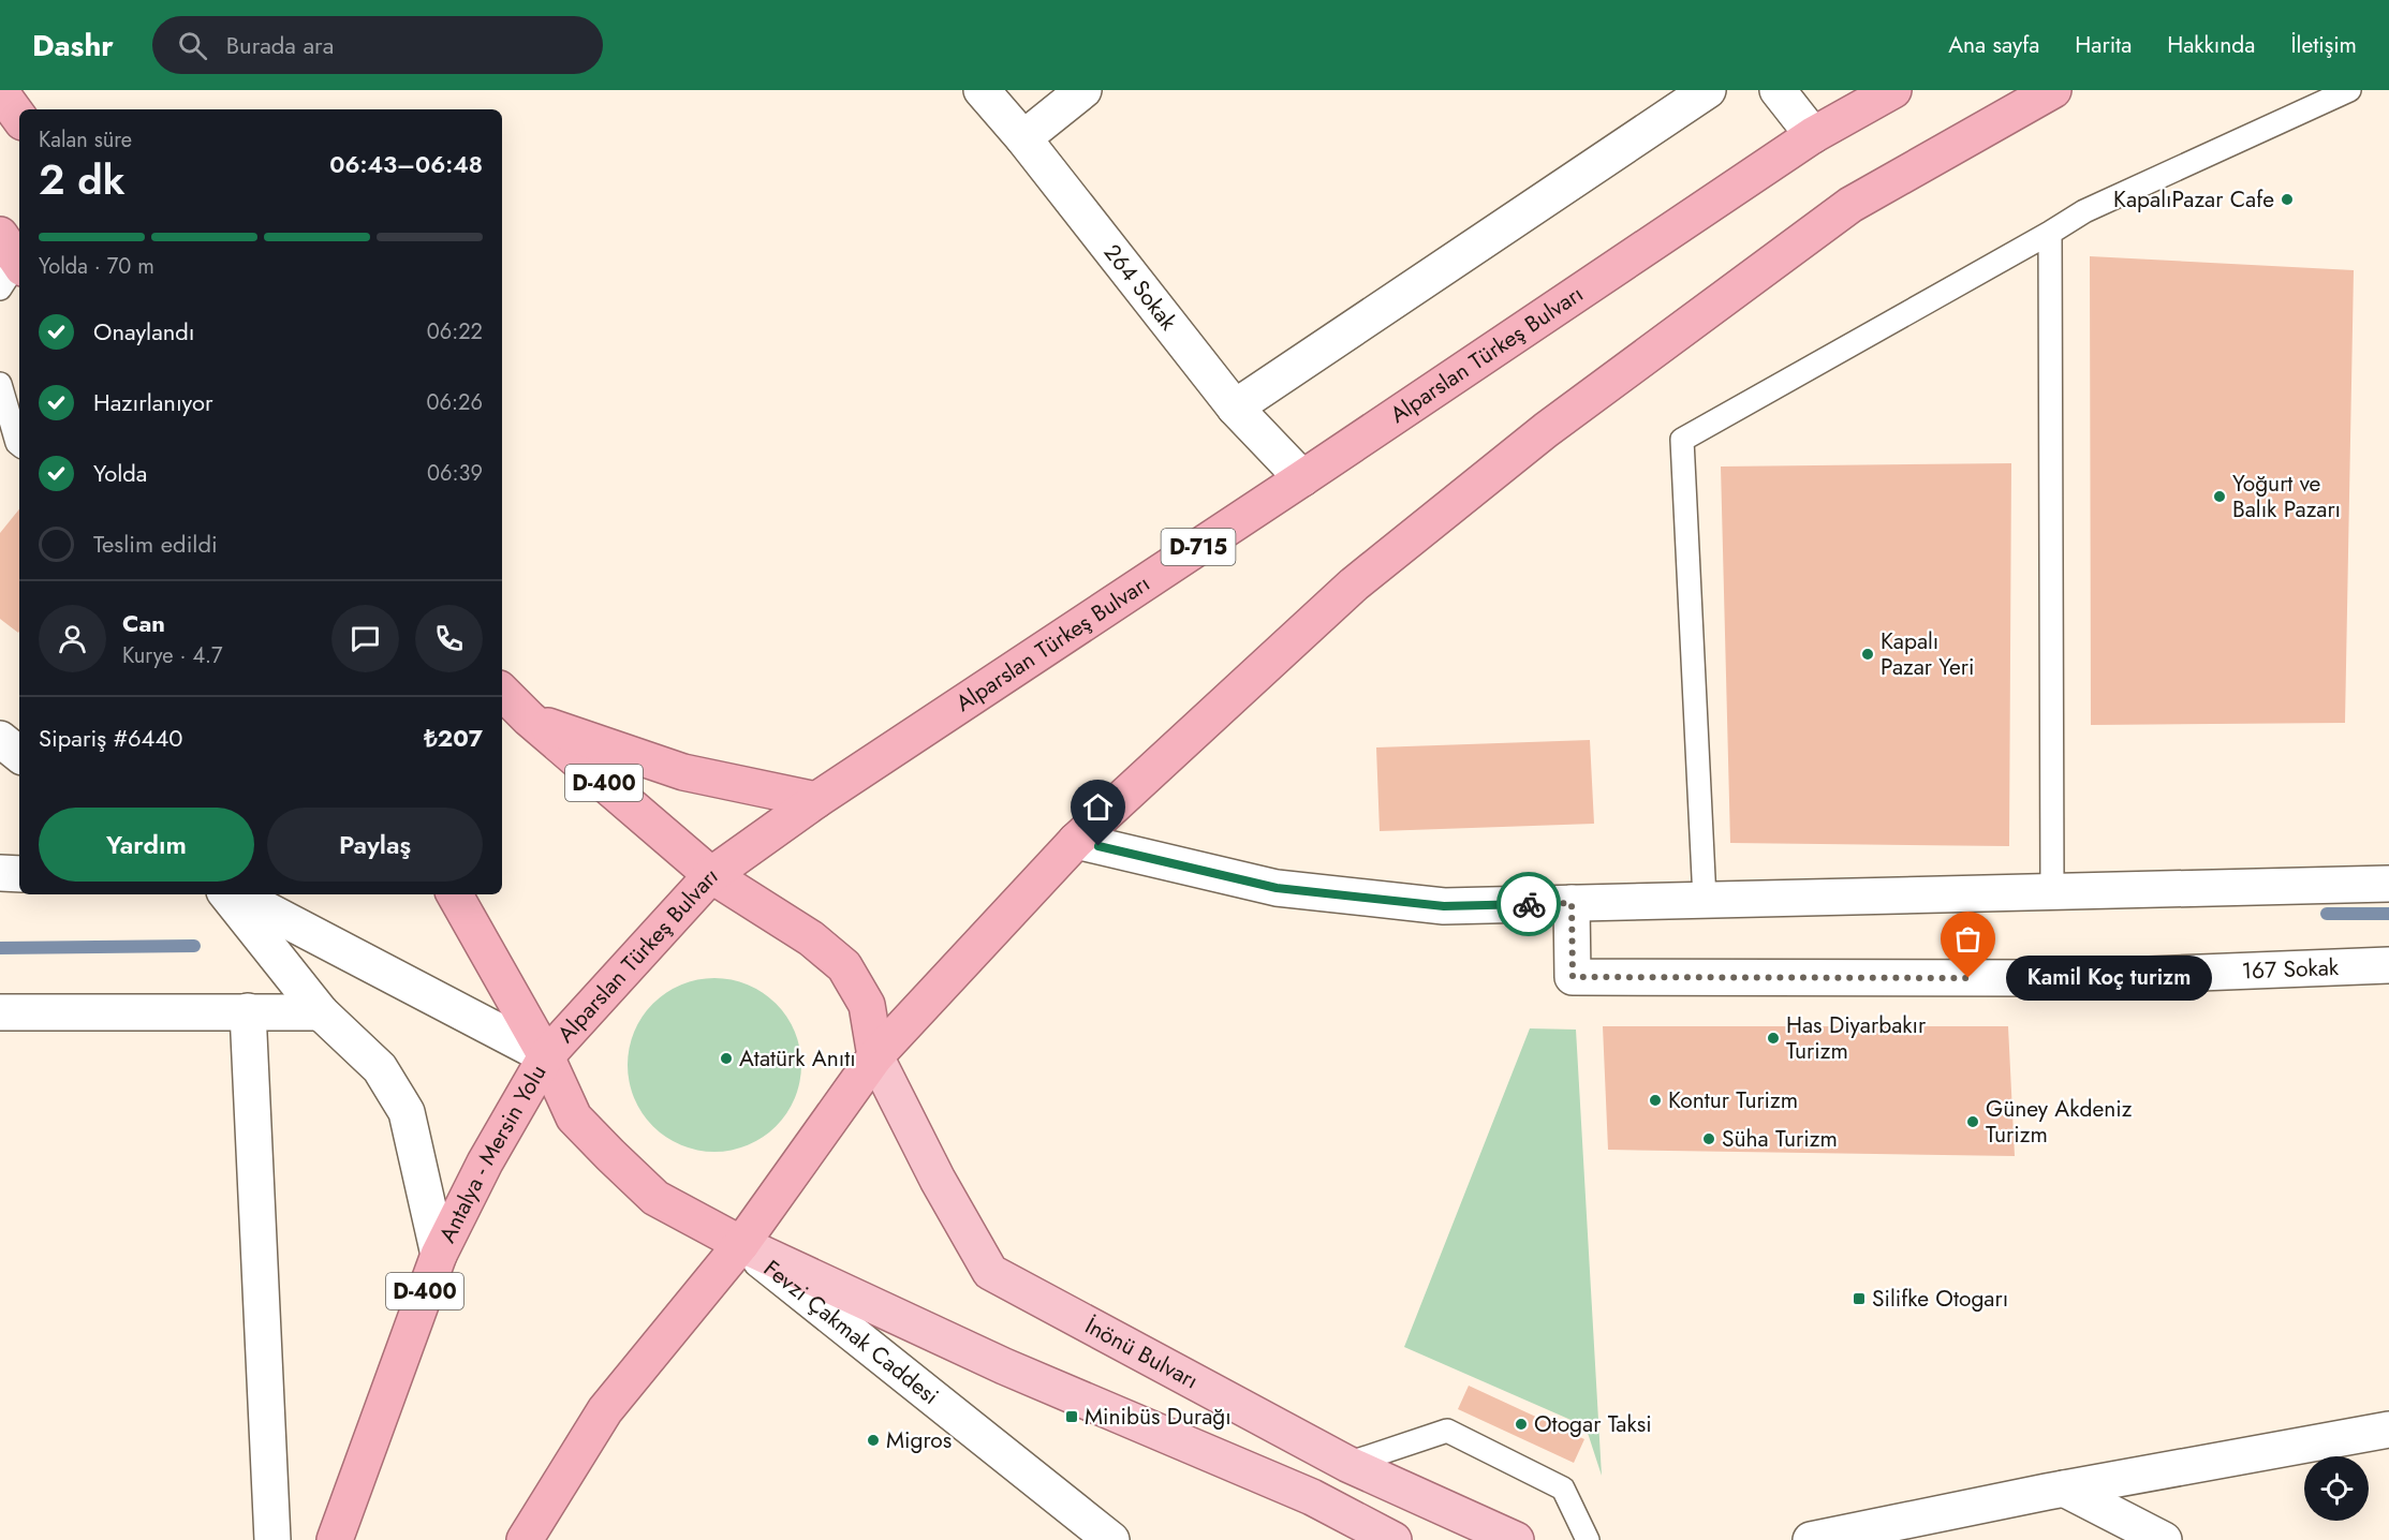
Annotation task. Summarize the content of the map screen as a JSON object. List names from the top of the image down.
{
  "streets": {
    "highway": [
      "Alparslan Türkeş Bulvarı",
      "D-715",
      "D-400",
      "Antalya - Mersin Yolu"
    ],
    "main road": ["İnönü Bulvarı"],
    "street": ["264 Sokak", "167 Sokak", "Fevzi Çakmak Caddesi"]
  },
  "crossings": [
    ["264 Sokak", "Alparslan Türkeş Bulvarı"],
    ["Alparslan Türkeş Bulvarı", "D-400"],
    ["Alparslan Türkeş Bulvarı", "Antalya - Mersin Yolu"]
  ],
  "places": {
    "other": [
      "KapalıPazar Cafe",
      "Yoğurt ve Balık Pazarı",
      "Kapalı Pazar Yeri",
      "Kamil Koç turizm",
      "Has Diyarbakır Turizm",
      "Atatürk Anıtı",
      "Kontur Turizm",
      "Güney Akdeniz Turizm",
      "Süha Turizm",
      "Otogar Taksi",
      "Migros"
    ],
    "transit": ["Silifke Otogarı", "Minibüs Durağı"]
  },
  "page": {
    "header": "Dashr",
    "search": "Burada ara",
    "nav": [
      "Ana sayfa",
      "Harita",
      "Hakkında",
      "İletişim"
    ],
    "heading": ["2 dk", "Kalan süre", "06:43–06:48"],
    "panel": [
      "Can",
      "Kurye · 4.7",
      "Sipariş #6440",
      "₺207"
    ],
    "bar": "Yolda · 70 m",
    "list": [
      ["Onaylandı", "06:22"],
      ["Hazırlanıyor", "06:26"],
      ["Yolda", "06:39"],
      "Teslim edildi"
    ],
    "buttons": ["Yardım", "Paylaş"],
    "bubble": "Kamil Koç turizm"
  }
}
